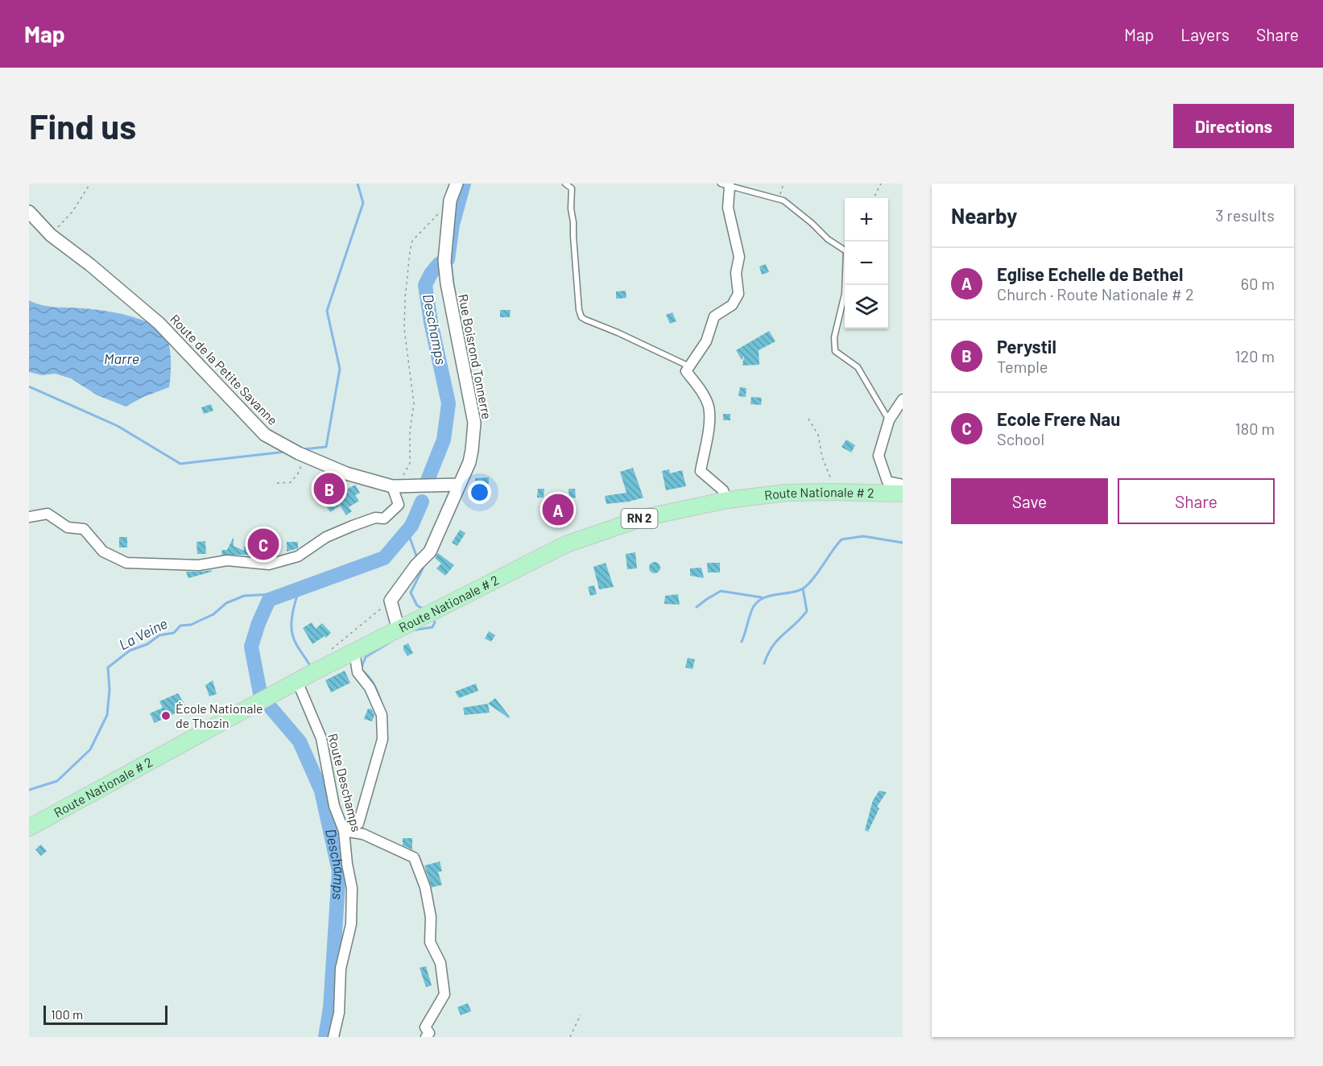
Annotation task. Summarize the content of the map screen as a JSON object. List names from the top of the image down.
{
  "streets": {
    "main road": ["Route Nationale # 2", "RN 2"],
    "street": ["Rue Boisrond Tonnerre", "Route de la Petite Savanne", "Route Deschamps"]
  },
  "crossings": [
    ["Rue Boisrond Tonnerre", "Route de la Petite Savanne"],
    ["Route Nationale # 2", "Route Deschamps"]
  ],
  "water": ["Deschamps", "Marre", "La Veine"],
  "places": ["École Nationale de Thozin"],
  "scale_bar": "100 m",
  "page": {
    "header": "Map",
    "nav": ["Map", "Layers", "Share"],
    "buttons": [
      "Directions",
      ["Save", "Share"]
    ],
    "title": "Find us",
    "heading": ["Nearby", "3 results"],
    "map_buttons": ["+", "−"],
    "list": [
      {
        "mark": "A",
        "name": "Eglise Echelle de Bethel",
        "note": "Church · Route Nationale # 2",
        "value": "60 m"
      },
      {
        "mark": "B",
        "name": "Perystil",
        "note": "Temple",
        "value": "120 m"
      },
      {
        "mark": "C",
        "name": "Ecole Frere Nau",
        "note": "School",
        "value": "180 m"
      }
    ],
    "pins": ["B", "A", "C"],
    "scale": "100 m"
  }
}
